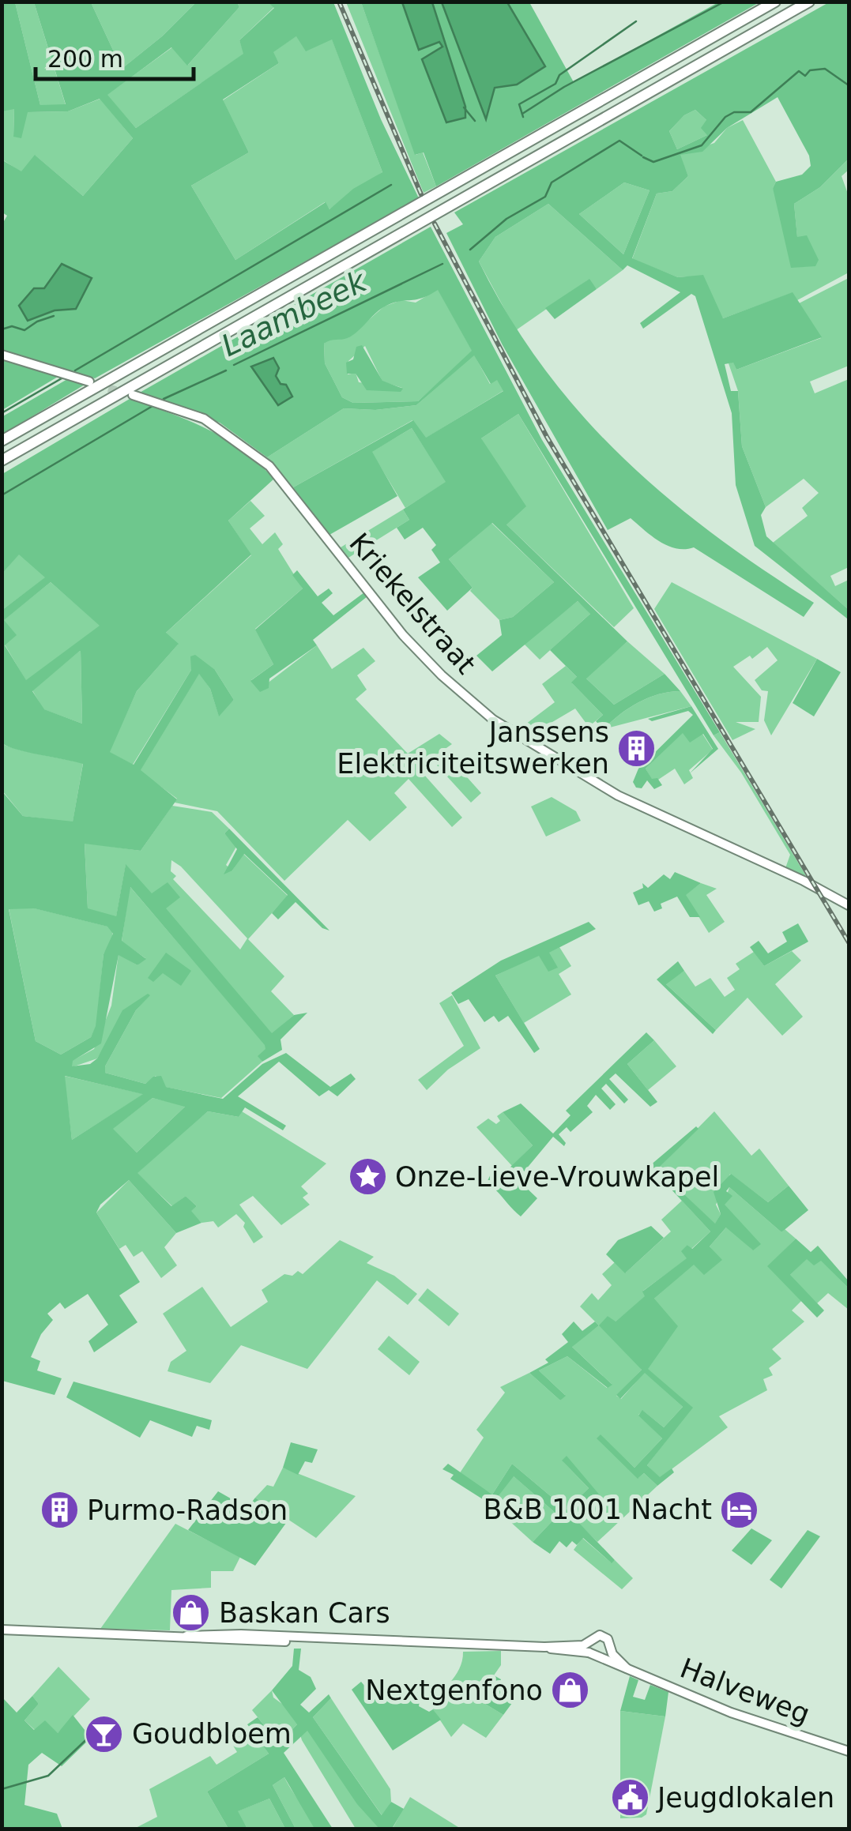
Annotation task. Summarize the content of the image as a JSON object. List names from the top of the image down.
{
  "streets": {
    "main road": ["Kriekelstraat", "Halveweg"]
  },
  "water": ["Laambeek"],
  "places": {
    "building": ["Janssens Elektriciteitswerken", "Purmo-Radson"],
    "place": ["Onze-Lieve-Vrouwkapel"],
    "hotel": ["B&B 1001 Nacht"],
    "shop": ["Baskan Cars", "Nextgenfono"],
    "bar": ["Goudbloem"],
    "public building": ["Jeugdlokalen"]
  },
  "scale_bar": "200 m"
}
